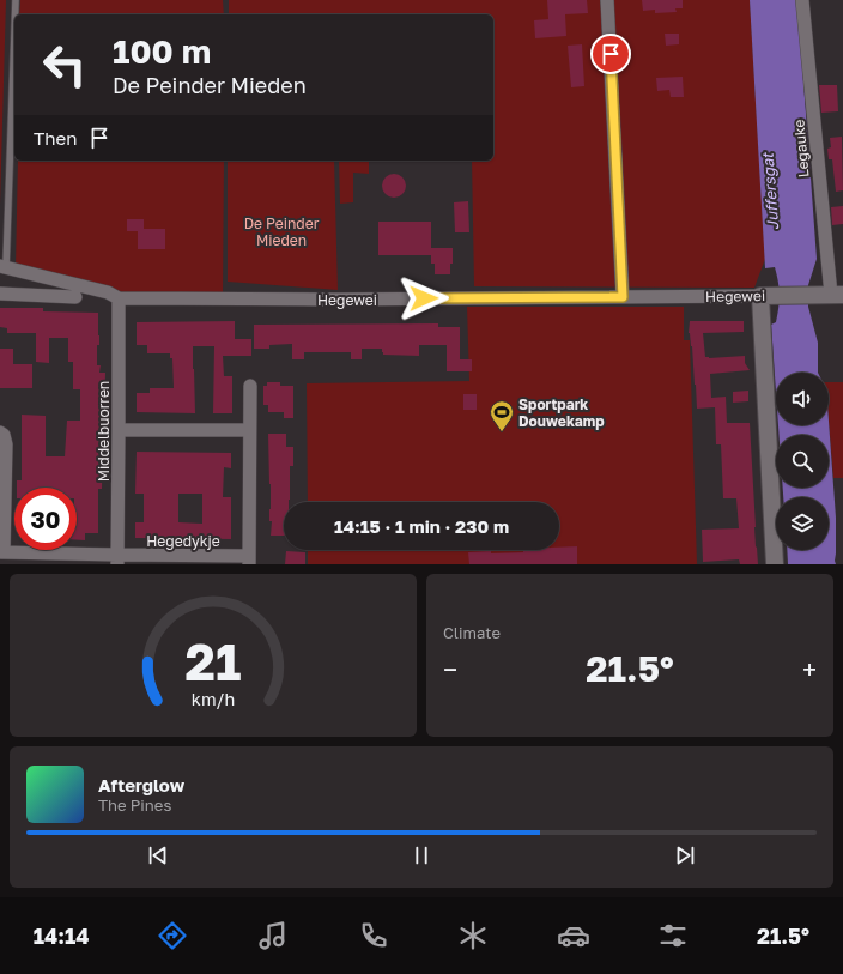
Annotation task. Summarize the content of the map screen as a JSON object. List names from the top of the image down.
{
  "streets": {
    "street": [
      "Legauke",
      "Hegewei",
      "Middelbuorren",
      "Hegedykje"
    ]
  },
  "crossings": [
    ["Legauke", "Hegewei"],
    ["Hegewei", "Middelbuorren"],
    ["Middelbuorren", "Hegedykje"]
  ],
  "water": ["Juffersgat"],
  "parks": ["De Peinder Mieden"],
  "places": {
    "sports": ["Sportpark Douwekamp"]
  },
  "page": {
    "turn": ["100 m", "De Peinder Mieden"],
    "then": "Then",
    "limit": "30",
    "trip": "14:15 · 1 min · 230 m",
    "tile": "Climate",
    "heat": ["−", "21.5°", "+"],
    "song": ["Afterglow", "The Pines"],
    "tabs": ["14:14", "21.5°"],
    "gauge": ["21", "km/h"]
  }
}
